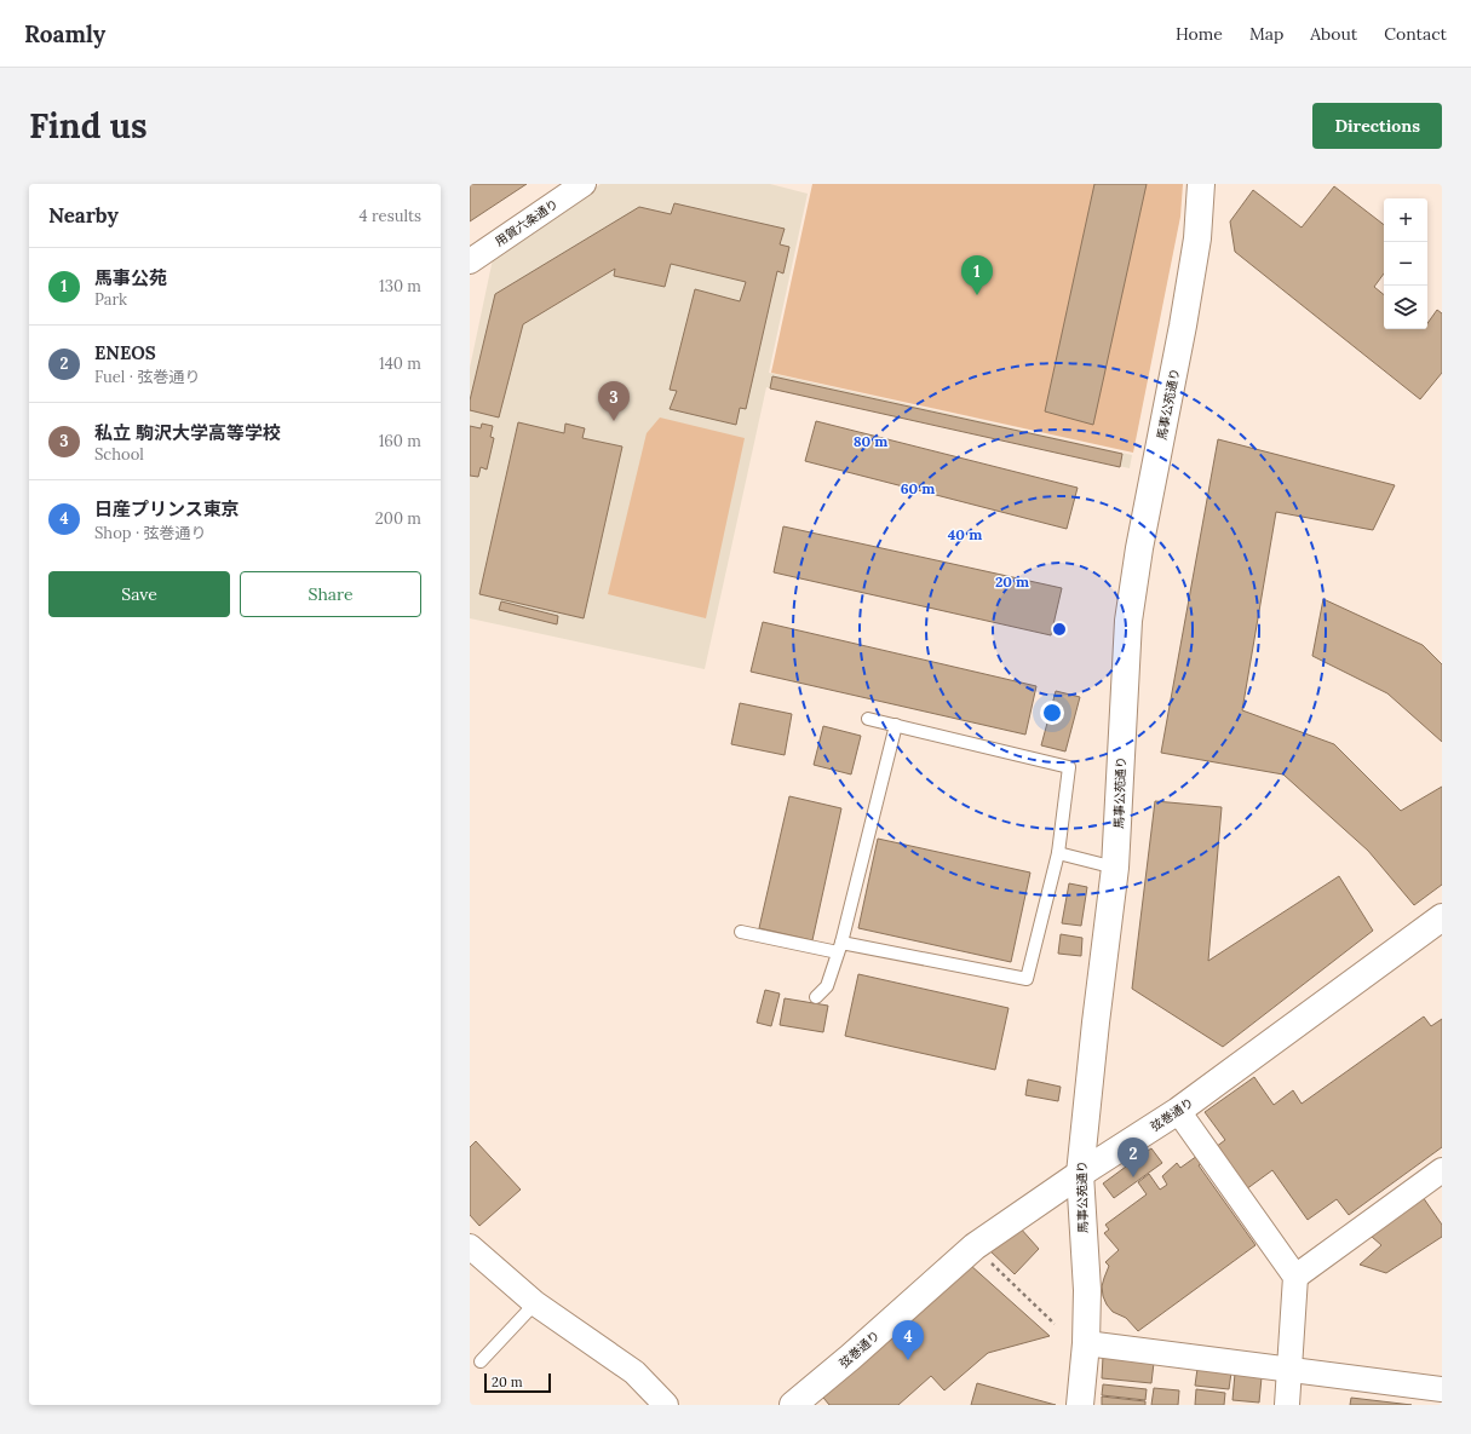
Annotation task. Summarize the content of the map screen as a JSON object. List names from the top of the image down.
{
  "streets": {
    "street": ["用賀六条通り", "馬事公苑通り", "弦巻通り"]
  },
  "crossings": [
    ["馬事公苑通り", "弦巻通り"]
  ],
  "scale_bar": "20 m",
  "page": {
    "header": "Roamly",
    "nav": [
      "Home",
      "Map",
      "About",
      "Contact"
    ],
    "buttons": [
      "Directions",
      ["Save", "Share"]
    ],
    "title": "Find us",
    "heading": ["Nearby", "4 results"],
    "map_buttons": ["+", "−"],
    "list": [
      {
        "mark": "1",
        "name": "馬事公苑",
        "note": "Park",
        "value": "130 m"
      },
      {
        "mark": "2",
        "name": "ENEOS",
        "note": "Fuel · 弦巻通り",
        "value": "140 m"
      },
      {
        "mark": "3",
        "name": "私立 駒沢大学高等学校",
        "note": "School",
        "value": "160 m"
      },
      {
        "mark": "4",
        "name": "日産プリンス東京",
        "note": "Shop · 弦巻通り",
        "value": "200 m"
      }
    ],
    "pins": [
      "1",
      "3",
      "2",
      "4"
    ],
    "scale": "20 m"
  },
  "rings": [
    "80 m",
    "60 m",
    "40 m",
    "20 m"
  ]
}
